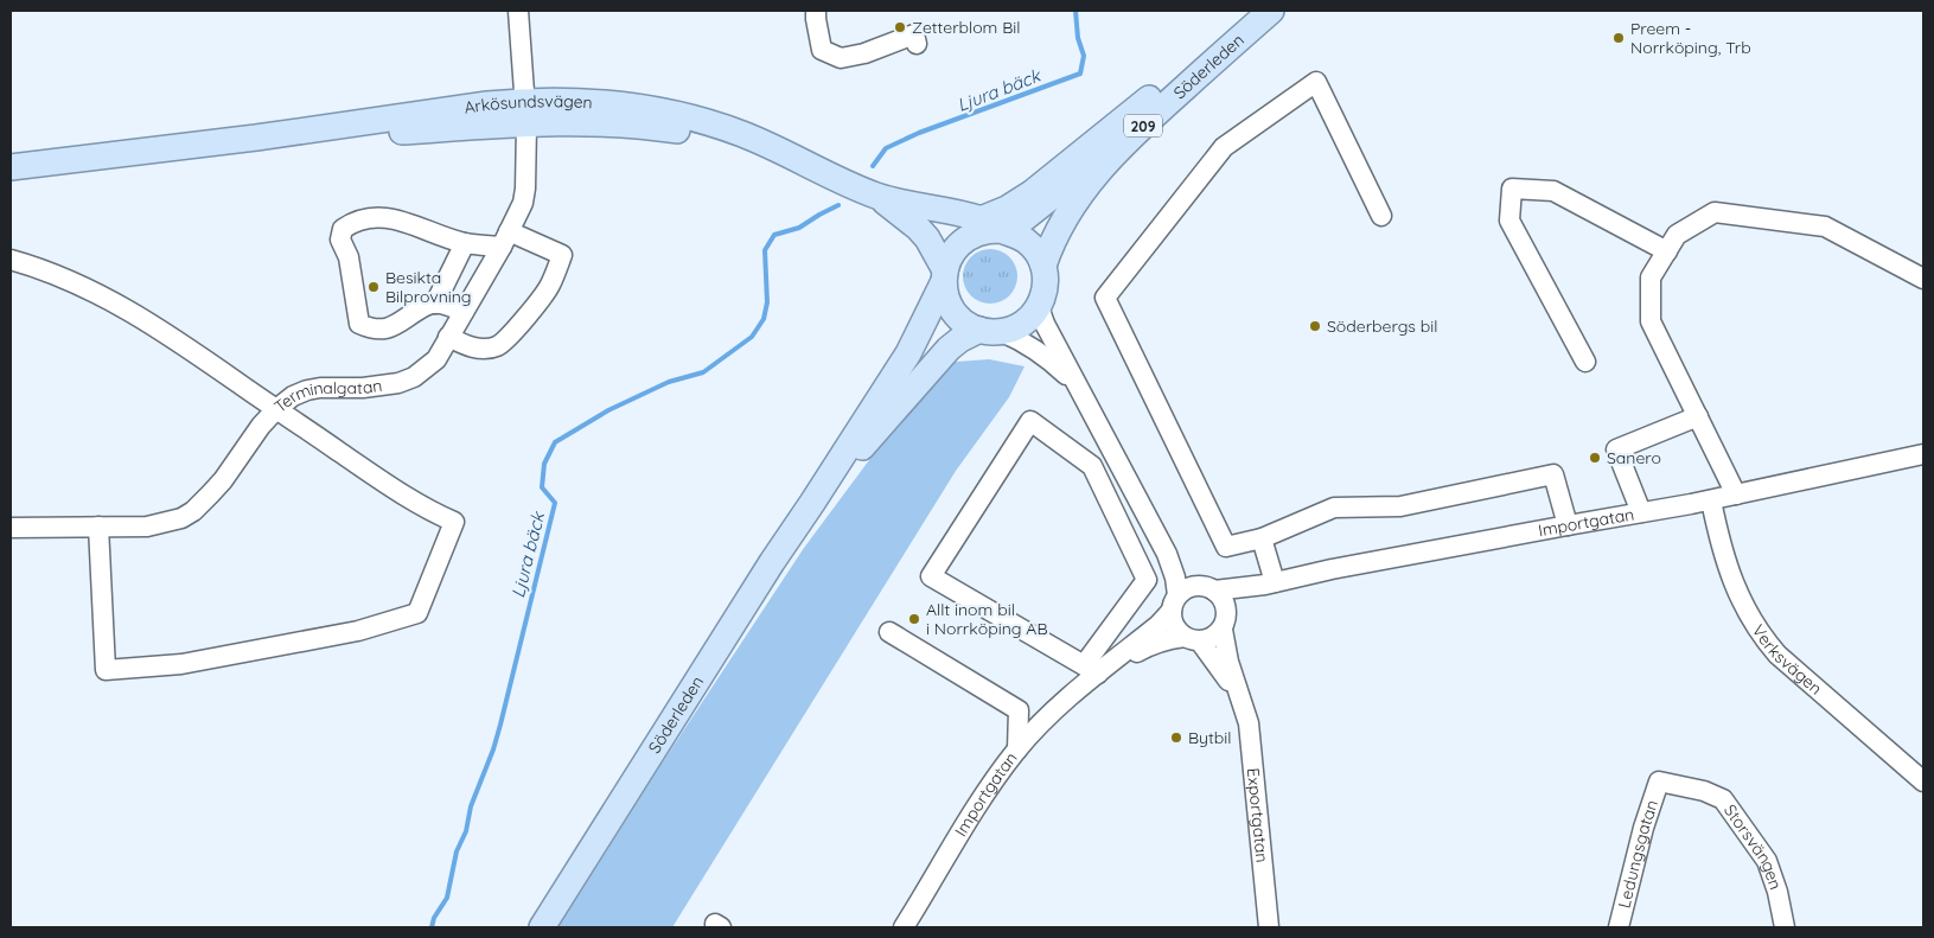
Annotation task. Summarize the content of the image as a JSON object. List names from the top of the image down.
{
  "streets": {
    "main road": ["Söderleden", "Arkösundsvägen", "209"],
    "street": [
      "Terminalgatan",
      "Importgatan",
      "Verksvägen",
      "Exportgatan",
      "Storsvängen",
      "Ledungsgatan"
    ]
  },
  "crossings": [
    ["Söderleden", "Arkösundsvägen"],
    ["Arkösundsvägen", "Terminalgatan"],
    ["Importgatan", "Verksvägen"],
    ["Importgatan", "Exportgatan"],
    ["Storsvängen", "Ledungsgatan"]
  ],
  "water": ["Ljura bäck"],
  "places": [
    "Zetterblom Bil",
    "Preem - Norrköping, Trb",
    "Besikta Bilprovning",
    "Söderbergs bil",
    "Sanero",
    "Allt inom bil i Norrköping AB",
    "Bytbil"
  ]
}
